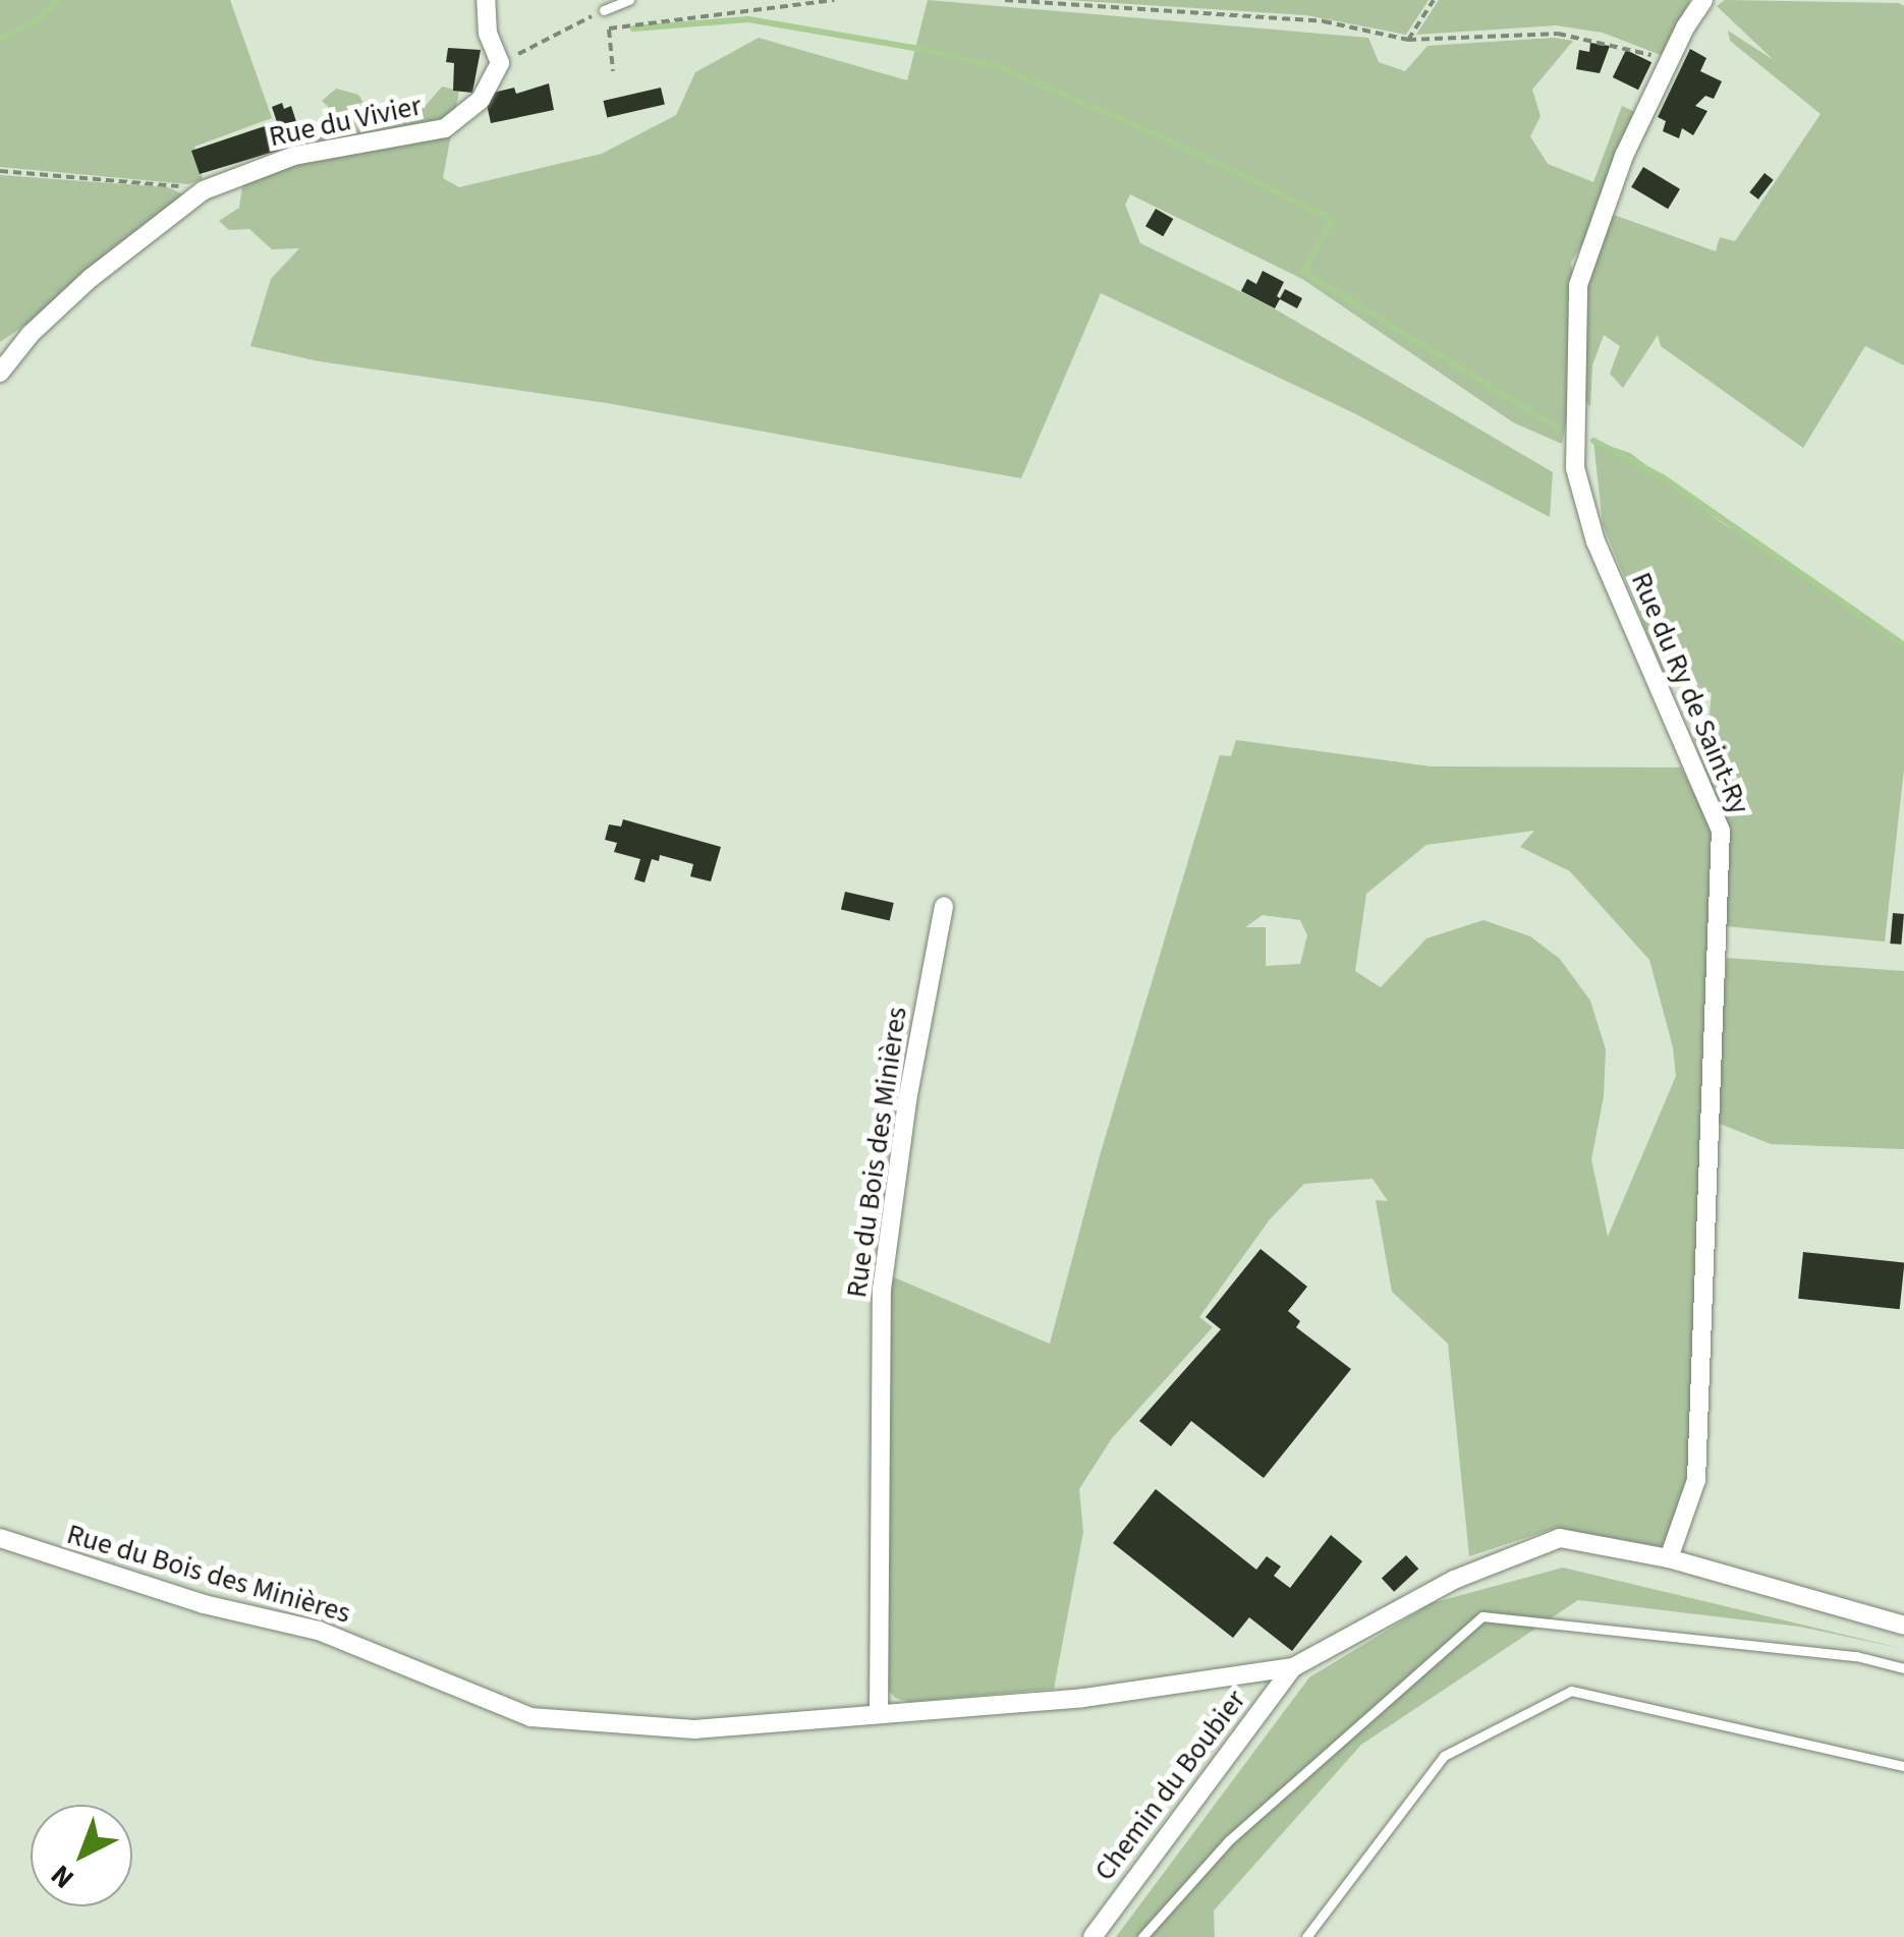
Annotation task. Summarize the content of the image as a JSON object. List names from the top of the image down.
{
  "streets": {
    "street": [
      "Rue du Vivier",
      "Rue du Ry de Saint-Ry",
      "Rue du Bois des Minières",
      "Chemin du Boubier"
    ]
  },
  "crossings": [
    ["Rue du Bois des Minières", "Chemin du Boubier"]
  ],
  "north": "bottom left"
}
